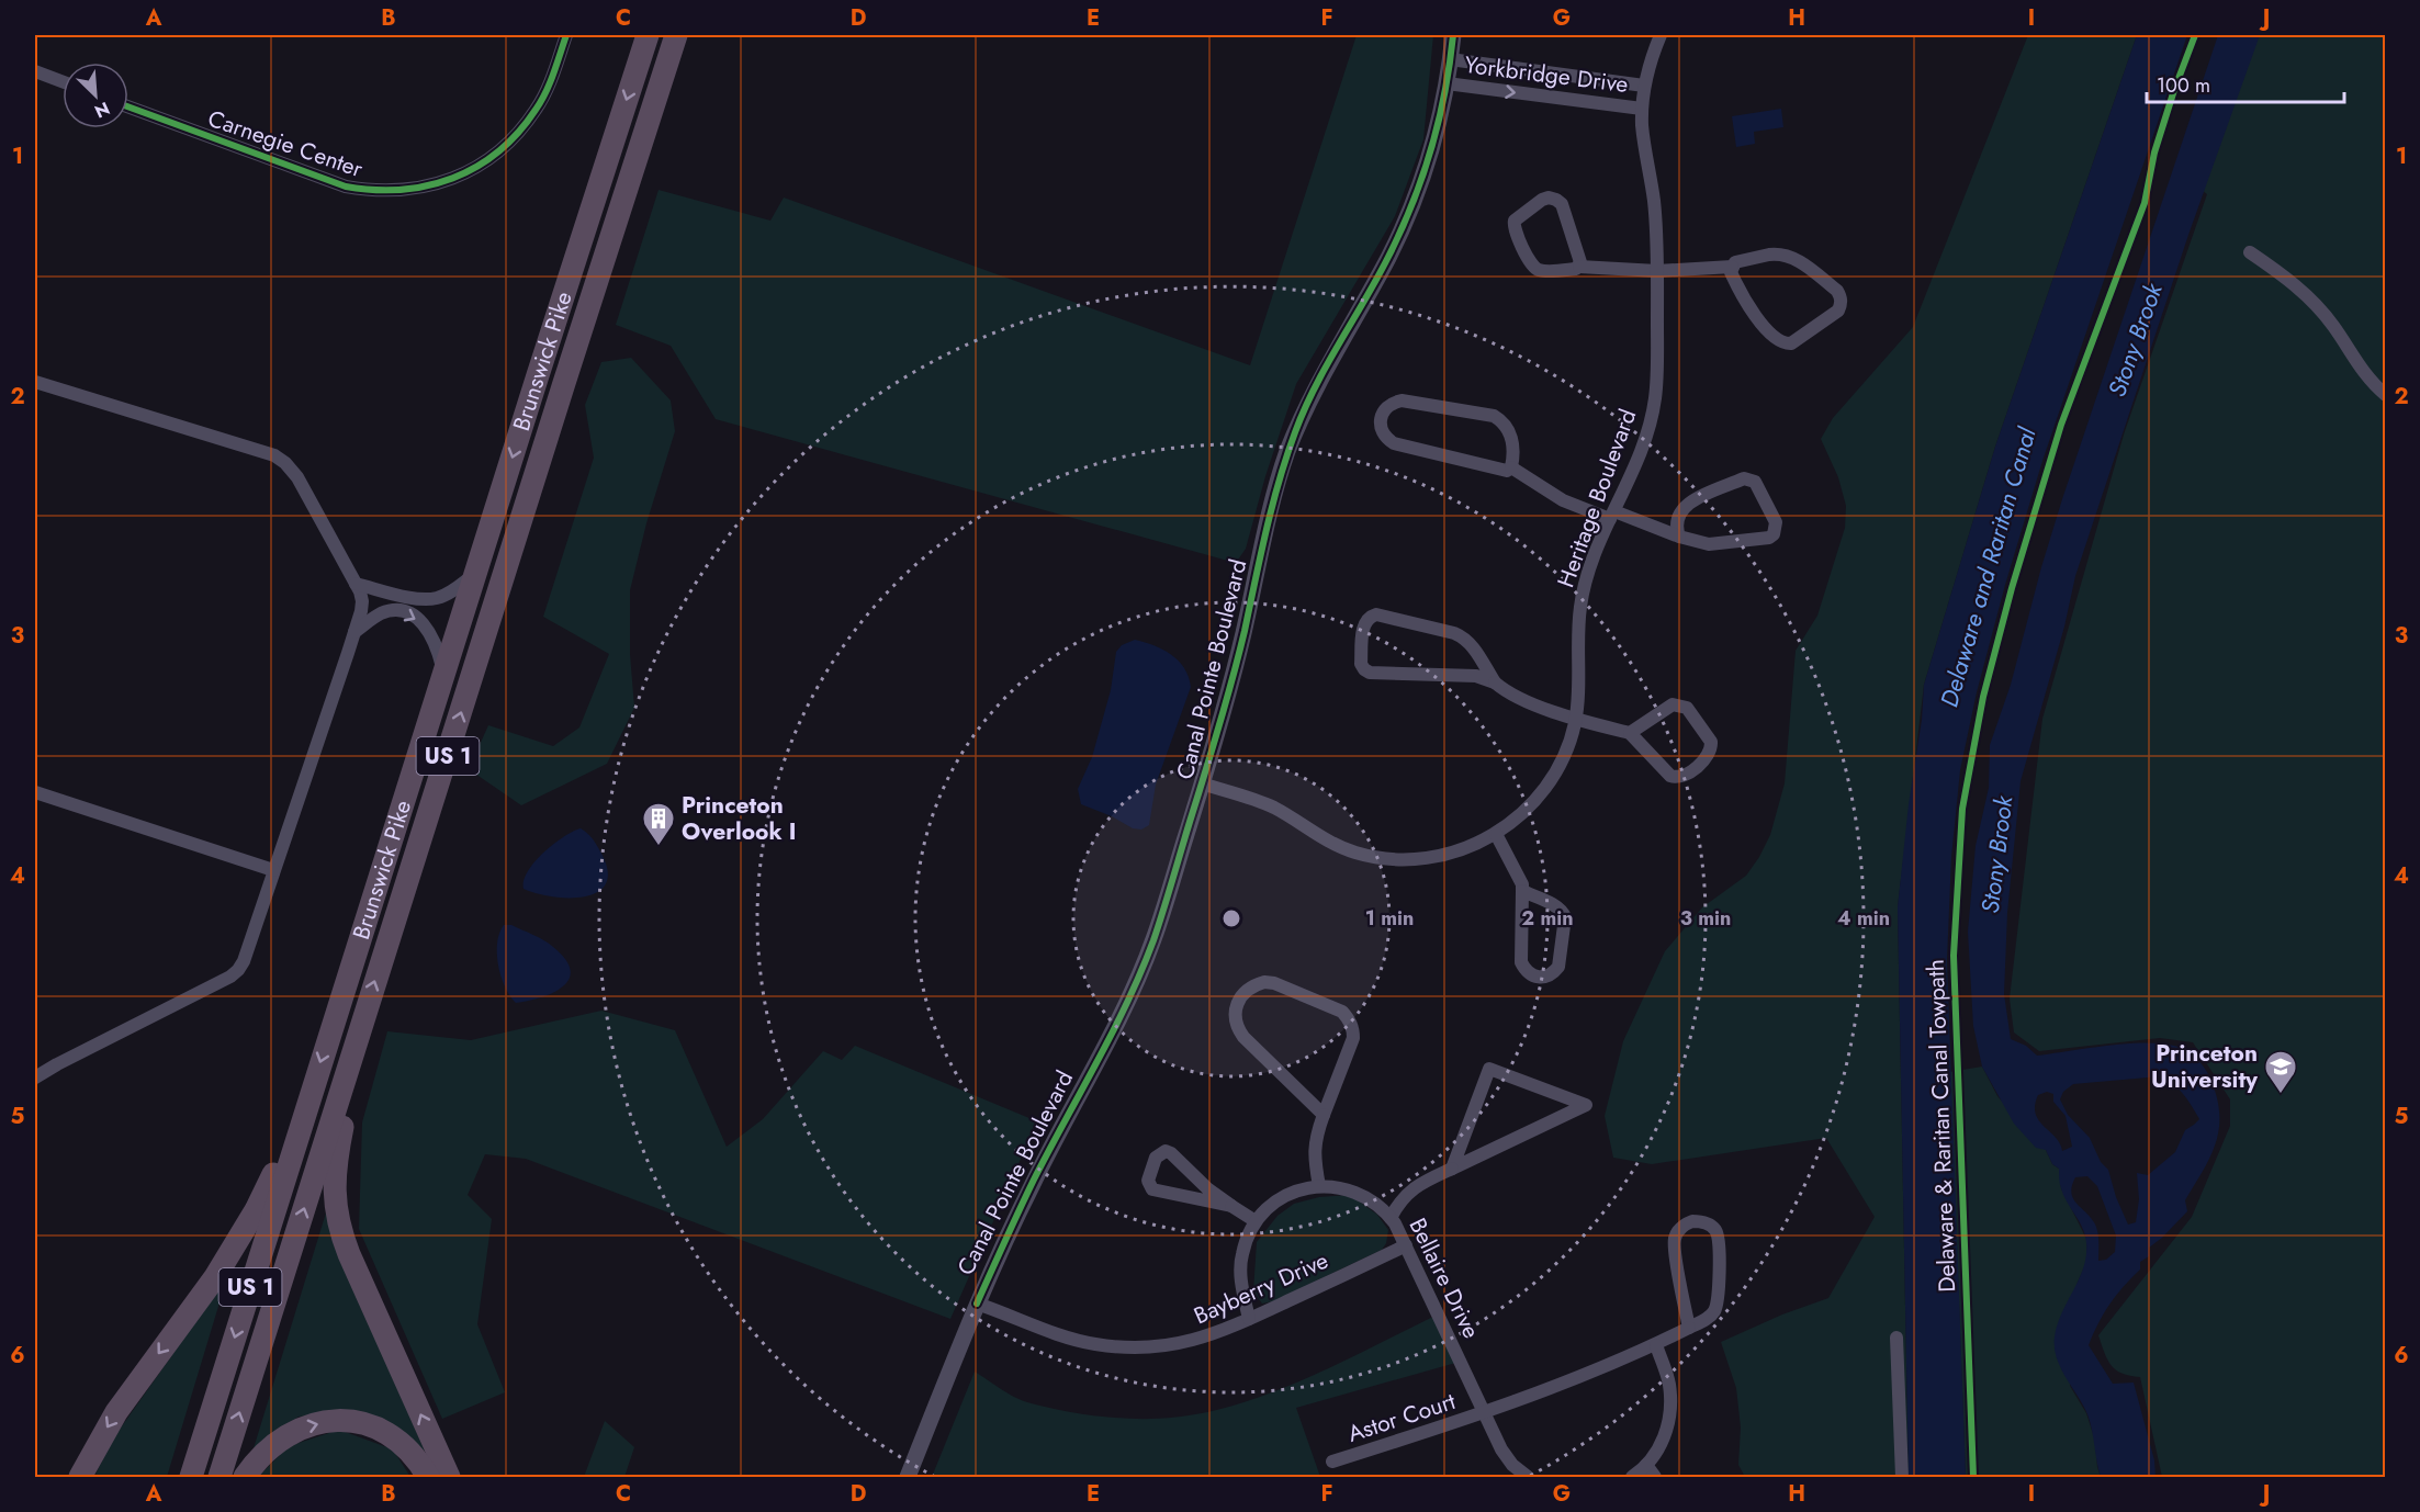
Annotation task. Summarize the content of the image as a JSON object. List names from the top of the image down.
{
  "streets": {
    "highway": ["Brunswick Pike", "US 1"],
    "street": [
      "Yorkbridge Drive",
      "Carnegie Center",
      "Heritage Boulevard",
      "Canal Pointe Boulevard",
      "Bellaire Drive",
      "Bayberry Drive",
      "Astor Court"
    ],
    "cycle path": ["Delaware & Raritan Canal Towpath"]
  },
  "crossings": [
    ["Yorkbridge Drive", "Heritage Boulevard"],
    ["Yorkbridge Drive", "Canal Pointe Boulevard"],
    ["Heritage Boulevard", "Canal Pointe Boulevard"],
    ["Canal Pointe Boulevard", "Bayberry Drive"],
    ["Bellaire Drive", "Bayberry Drive"],
    ["Bellaire Drive", "Astor Court"]
  ],
  "water": ["Stony Brook", "Delaware and Raritan Canal"],
  "places": {
    "building": ["Princeton Overlook I"],
    "school or university": ["Princeton University"]
  },
  "scale_bar": "100 m",
  "north": "bottom right",
  "grid": {
    "columns": [
      "A",
      "B",
      "C",
      "D",
      "E",
      "F",
      "G",
      "H",
      "I",
      "J"
    ],
    "rows": [
      "1",
      "2",
      "3",
      "4",
      "5",
      "6"
    ]
  },
  "rings": [
    "1 min",
    "2 min",
    "3 min",
    "4 min"
  ]
}
